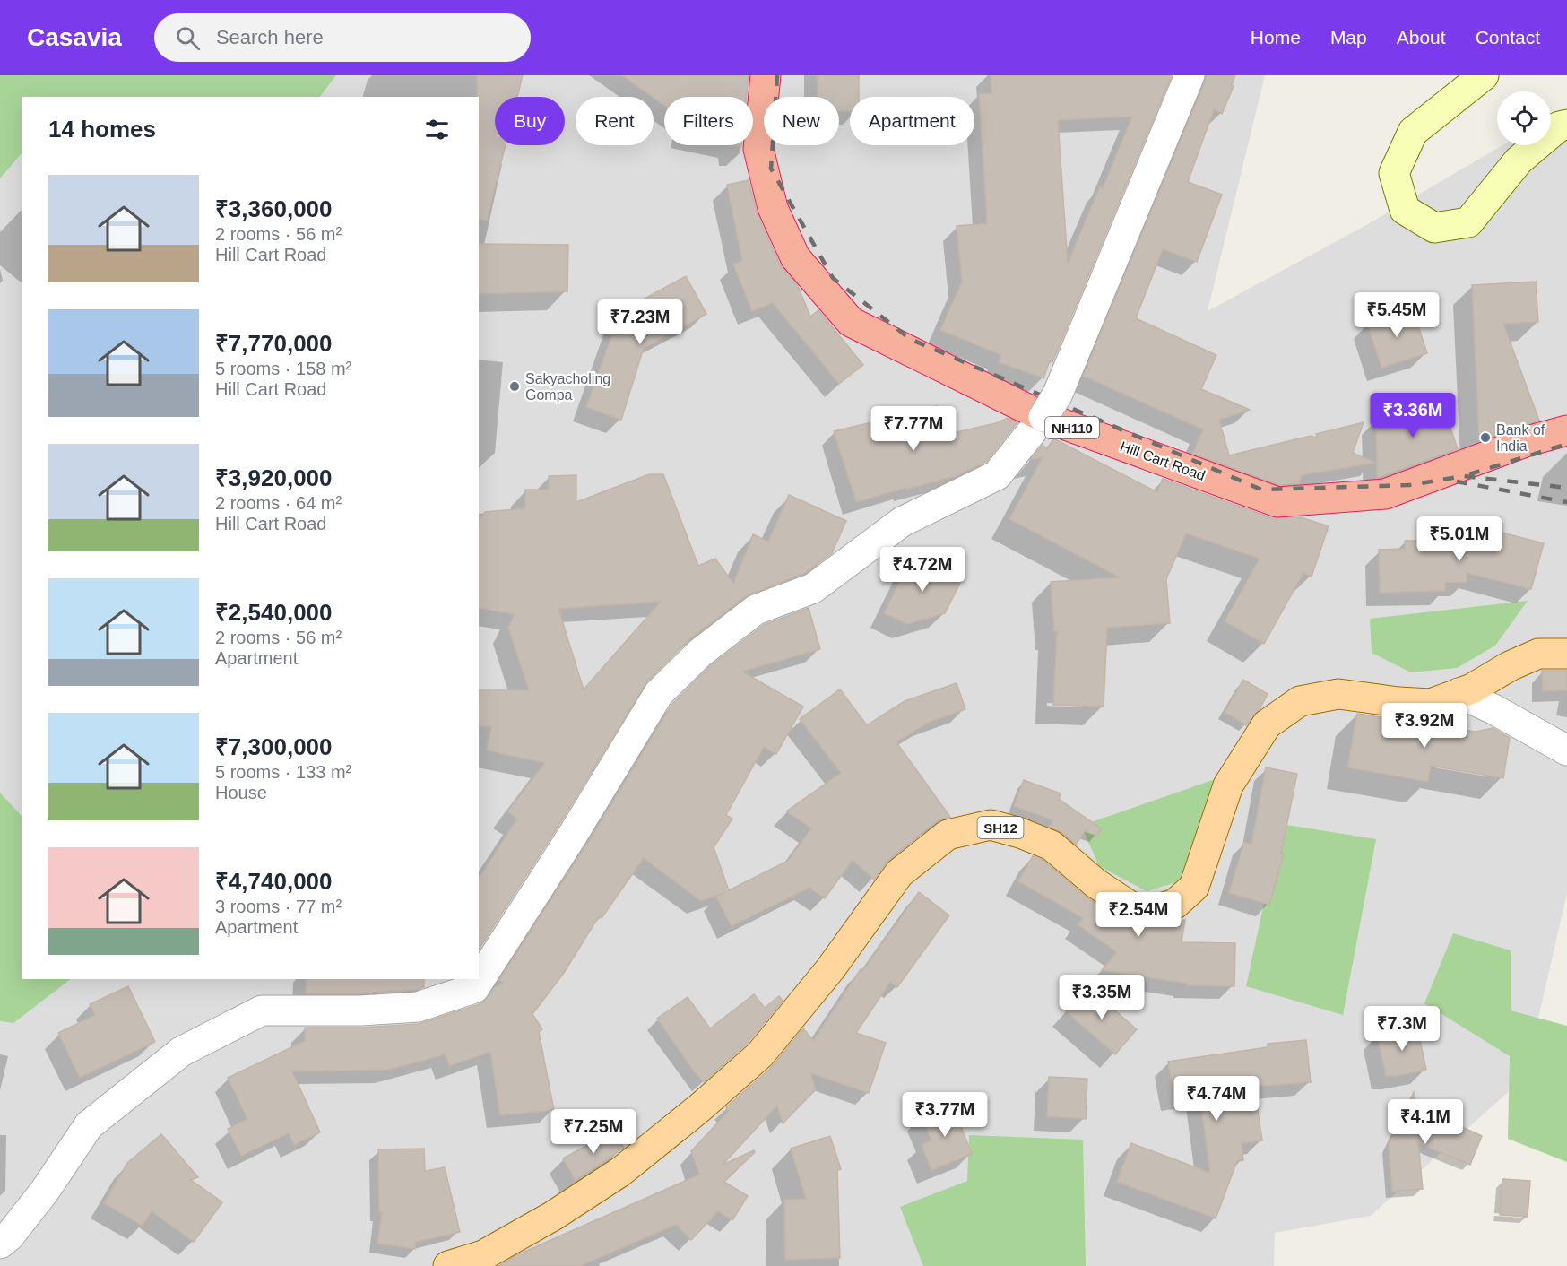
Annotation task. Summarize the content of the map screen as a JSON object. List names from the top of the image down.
{
  "streets": {
    "highway": ["NH110", "Hill Cart Road"],
    "main road": ["SH12"]
  },
  "places": ["Sakyacholing Gompa", "Bank of India"],
  "page": {
    "header": "Casavia",
    "search": "Search here",
    "nav": [
      "Home",
      "Map",
      "About",
      "Contact"
    ],
    "chip": [
      "Buy",
      "Rent",
      "Filters",
      "New",
      "Apartment"
    ],
    "heading": "14 homes",
    "list": [
      {
        "name": "₹3,360,000",
        "note": "2 rooms · 56 m² · Hill Cart Road"
      },
      {
        "name": "₹7,770,000",
        "note": "5 rooms · 158 m² · Hill Cart Road"
      },
      {
        "name": "₹3,920,000",
        "note": "2 rooms · 64 m² · Hill Cart Road"
      },
      {
        "name": "₹2,540,000",
        "note": "2 rooms · 56 m² · Apartment"
      },
      {
        "name": "₹7,300,000",
        "note": "5 rooms · 133 m² · House"
      },
      {
        "name": "₹4,740,000",
        "note": "3 rooms · 77 m² · Apartment"
      }
    ],
    "price": [
      "₹5.45M",
      "₹7.23M",
      "₹3.36M",
      "₹7.77M",
      "₹5.01M",
      "₹4.72M",
      "₹3.92M",
      "₹2.54M",
      "₹3.35M",
      "₹7.3M",
      "₹4.74M",
      "₹3.77M",
      "₹4.1M",
      "₹7.25M"
    ]
  }
}
